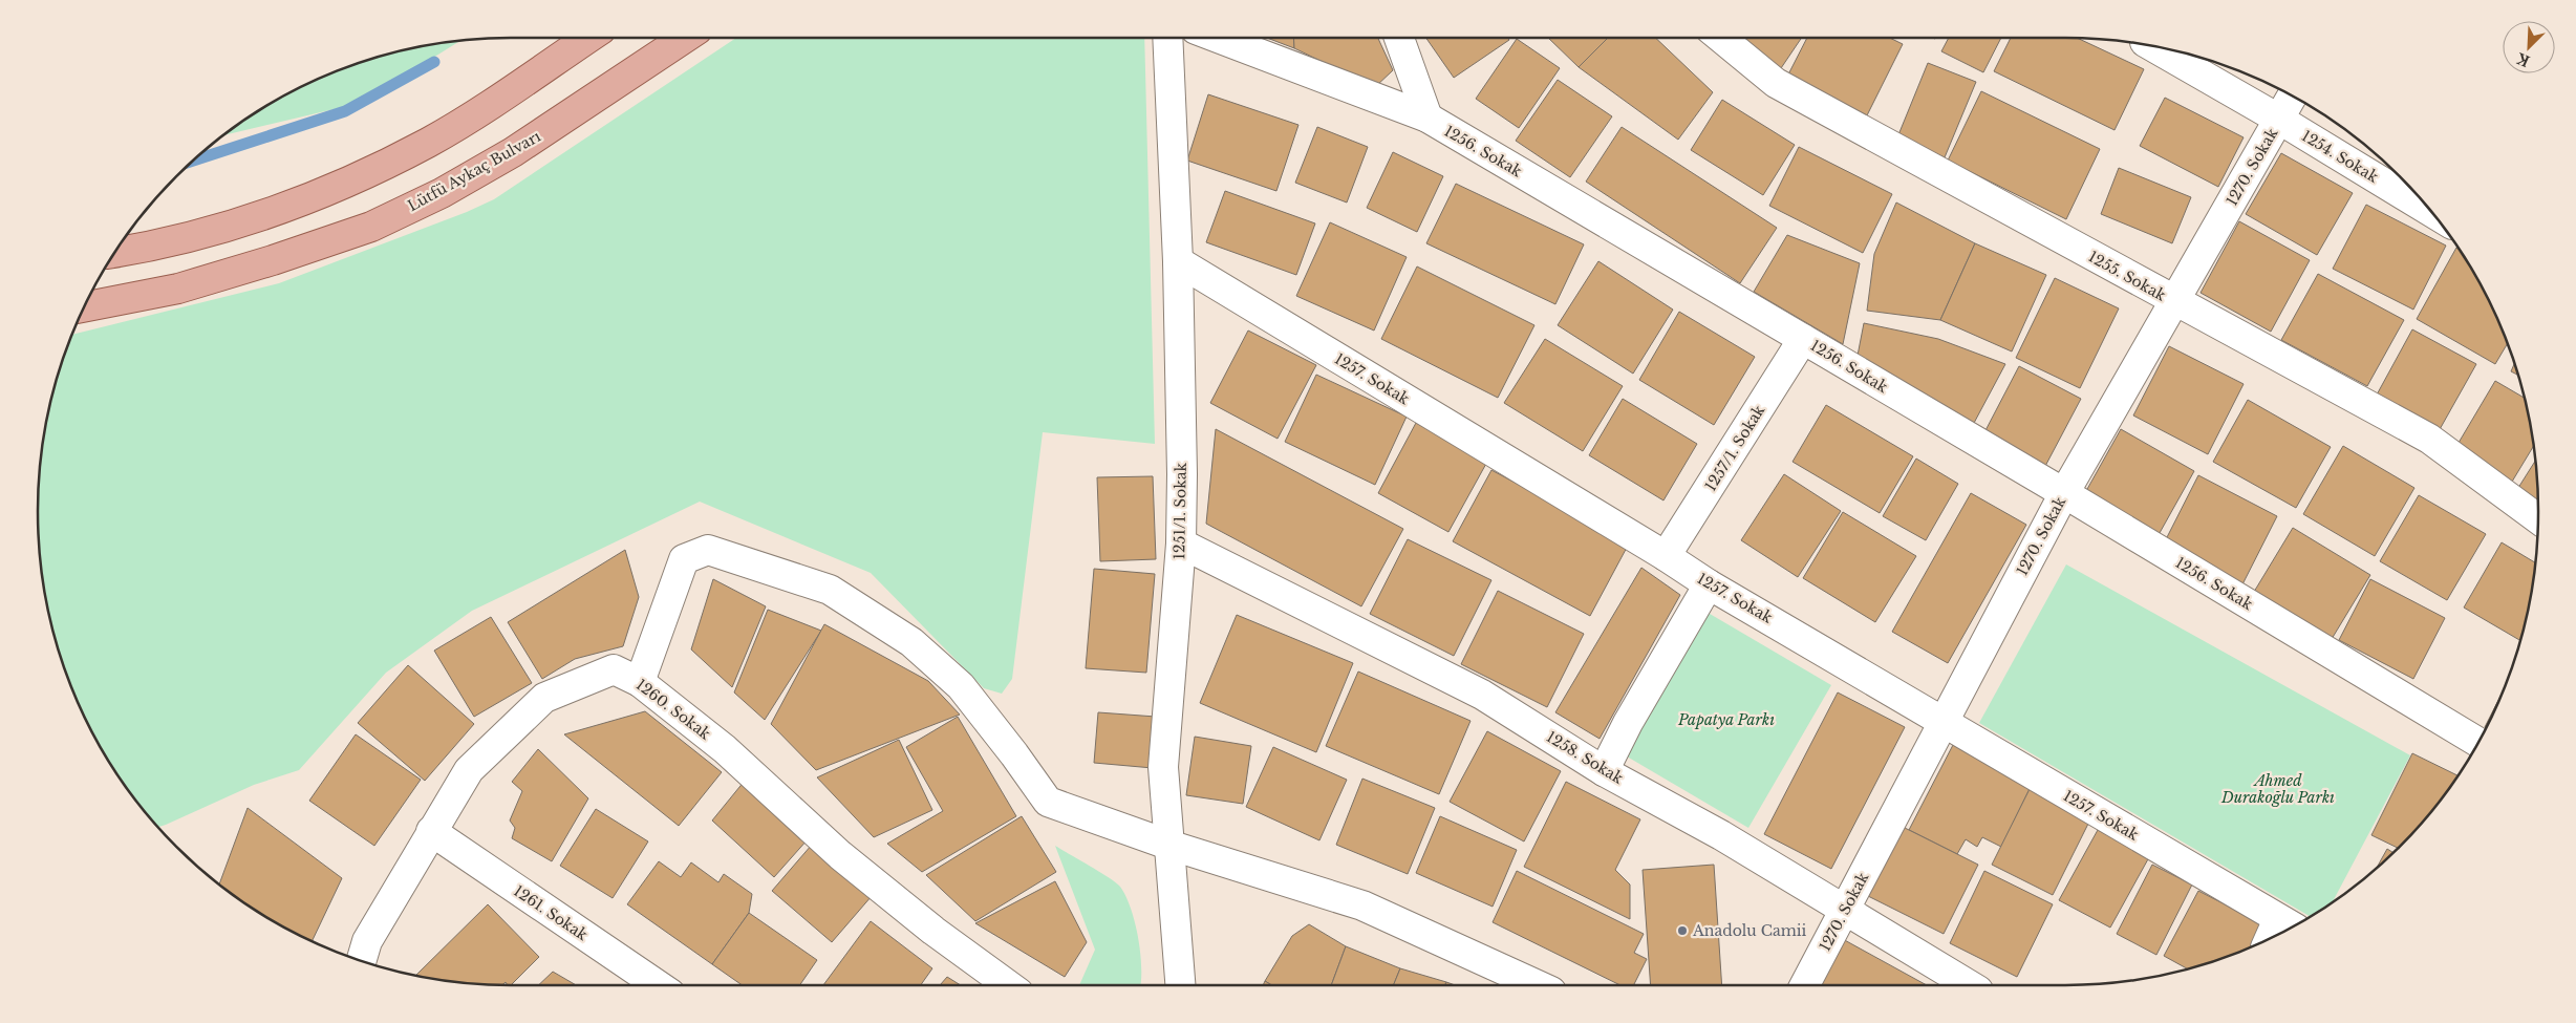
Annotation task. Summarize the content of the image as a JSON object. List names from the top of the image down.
{
  "streets": {
    "main road": ["Lütfü Aykaç Bulvarı"],
    "street": [
      "1256. Sokak",
      "1254. Sokak",
      "1270. Sokak",
      "1255. Sokak",
      "1257. Sokak",
      "1257/1. Sokak",
      "1251/1. Sokak",
      "1260. Sokak",
      "1258. Sokak",
      "1261. Sokak"
    ]
  },
  "crossings": [
    ["1256. Sokak", "1270. Sokak"],
    ["1256. Sokak", "1257/1. Sokak"],
    ["1254. Sokak", "1270. Sokak"],
    ["1270. Sokak", "1255. Sokak"],
    ["1270. Sokak", "1257. Sokak"],
    ["1270. Sokak", "1258. Sokak"],
    ["1257. Sokak", "1257/1. Sokak"],
    ["1257. Sokak", "1251/1. Sokak"],
    ["1251/1. Sokak", "1258. Sokak"],
    ["1260. Sokak", "1261. Sokak"]
  ],
  "parks": ["Papatya Parkı", "Ahmed Durakoğlu Parkı"],
  "places": ["Anadolu Camii"],
  "north": "bottom left"
}
